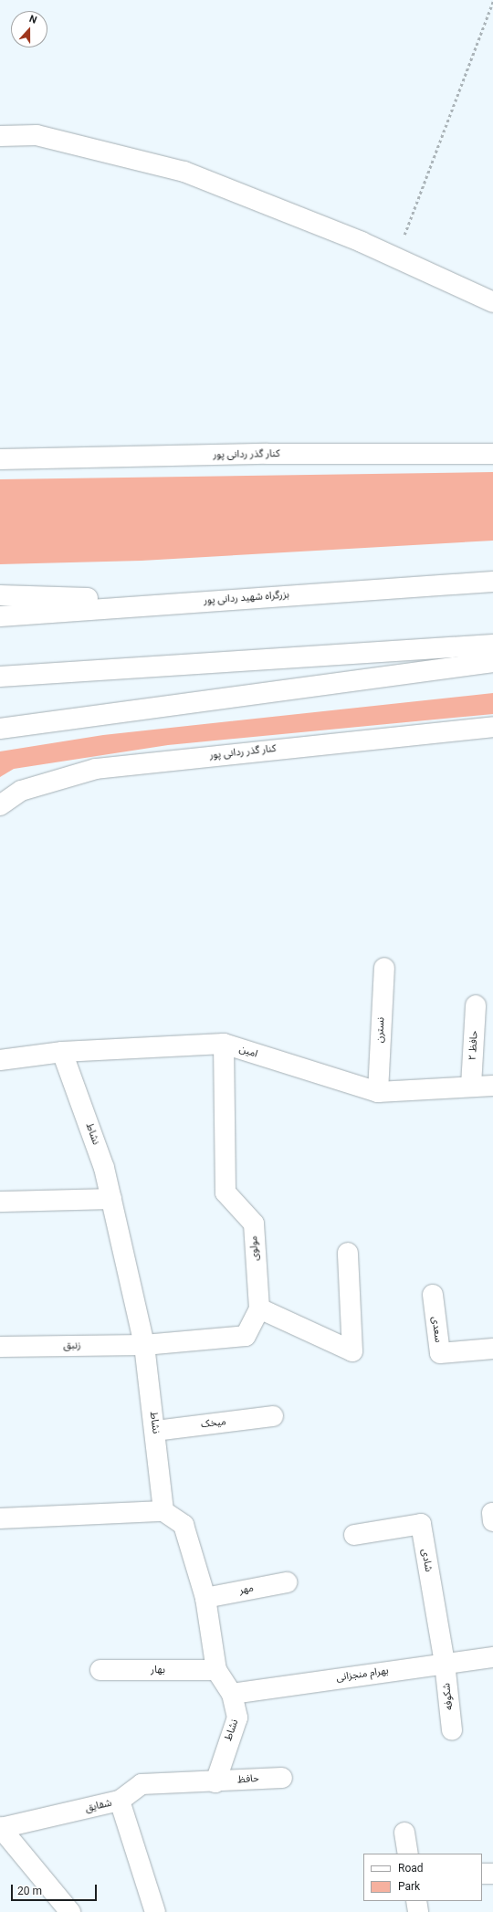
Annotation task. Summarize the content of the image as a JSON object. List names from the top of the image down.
{
  "streets": {
    "main road": [
      "کنار گذر ردانی پور",
      "بزرگراه شهید ردانی پور",
      "نسترن",
      "حافظ ۲",
      "امین",
      "نشاط",
      "مولوی",
      "سعدی",
      "زنبق",
      "میخک",
      "شادی",
      "مهر",
      "بهار",
      "بهرام منجزانی",
      "شکوفه",
      "حافظ",
      "شقایق"
    ]
  },
  "crossings": [
    ["نسترن", "امین"],
    ["حافظ ۲", "امین"],
    ["امین", "نشاط"],
    ["امین", "مولوی"],
    ["نشاط", "مولوی"],
    ["نشاط", "زنبق"],
    ["نشاط", "میخک"],
    ["نشاط", "مهر"],
    ["نشاط", "بهار"],
    ["نشاط", "بهرام منجزانی"],
    ["نشاط", "حافظ"],
    ["نشاط", "شقایق"],
    ["مولوی", "زنبق"],
    ["شادی", "بهرام منجزانی"],
    ["شادی", "شکوفه"],
    ["بهرام منجزانی", "شکوفه"],
    ["حافظ", "شقایق"]
  ],
  "legend": ["Road", "Park"],
  "scale_bar": "20 m",
  "north": "top"
}
